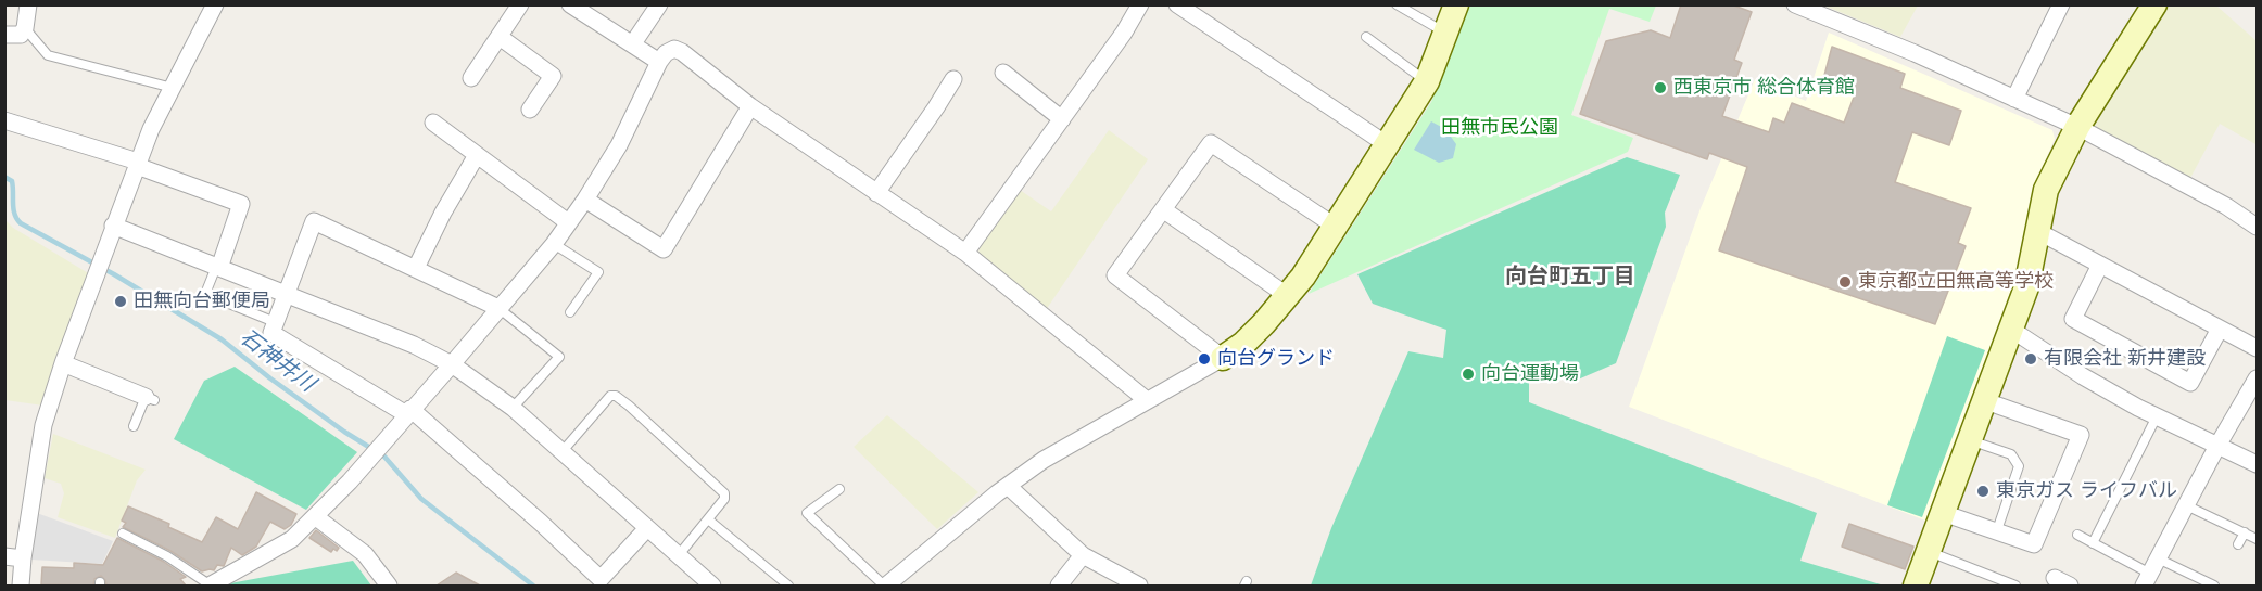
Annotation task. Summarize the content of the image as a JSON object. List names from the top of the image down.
{
  "districts": ["向台町五丁目"],
  "water": ["石神井川"],
  "parks": ["田無市民公園"],
  "places": [
    "西東京市 総合体育館",
    "東京都立田無高等学校",
    "田無向台郵便局",
    "向台グランド",
    "有限会社 新井建設",
    "向台運動場",
    "東京ガス ライフバル"
  ]
}
